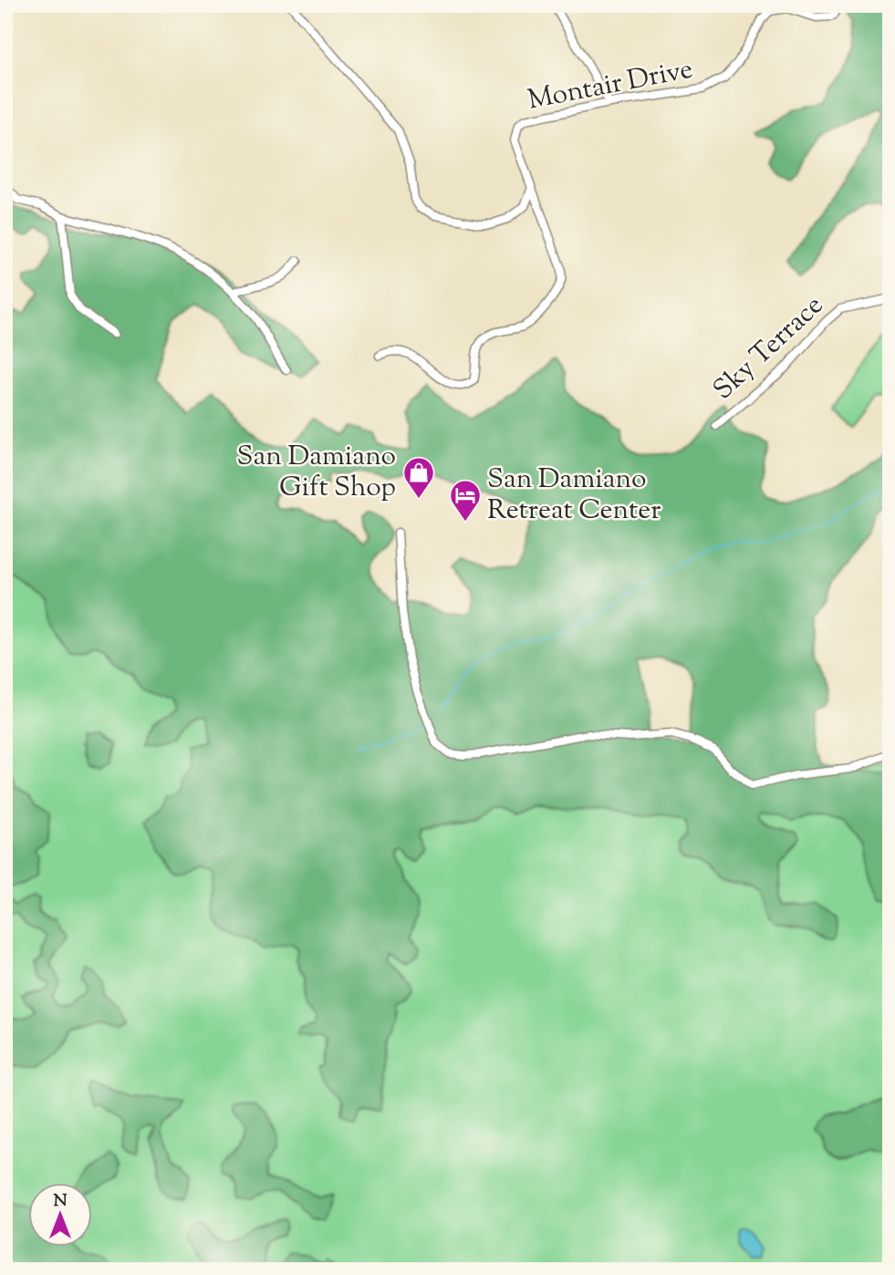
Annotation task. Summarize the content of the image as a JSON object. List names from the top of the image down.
{
  "streets": {
    "street": ["Montair Drive", "Sky Terrace"]
  },
  "places": {
    "shop": ["San Damiano Gift Shop"],
    "hotel": ["San Damiano Retreat Center"]
  },
  "north": "top"
}
